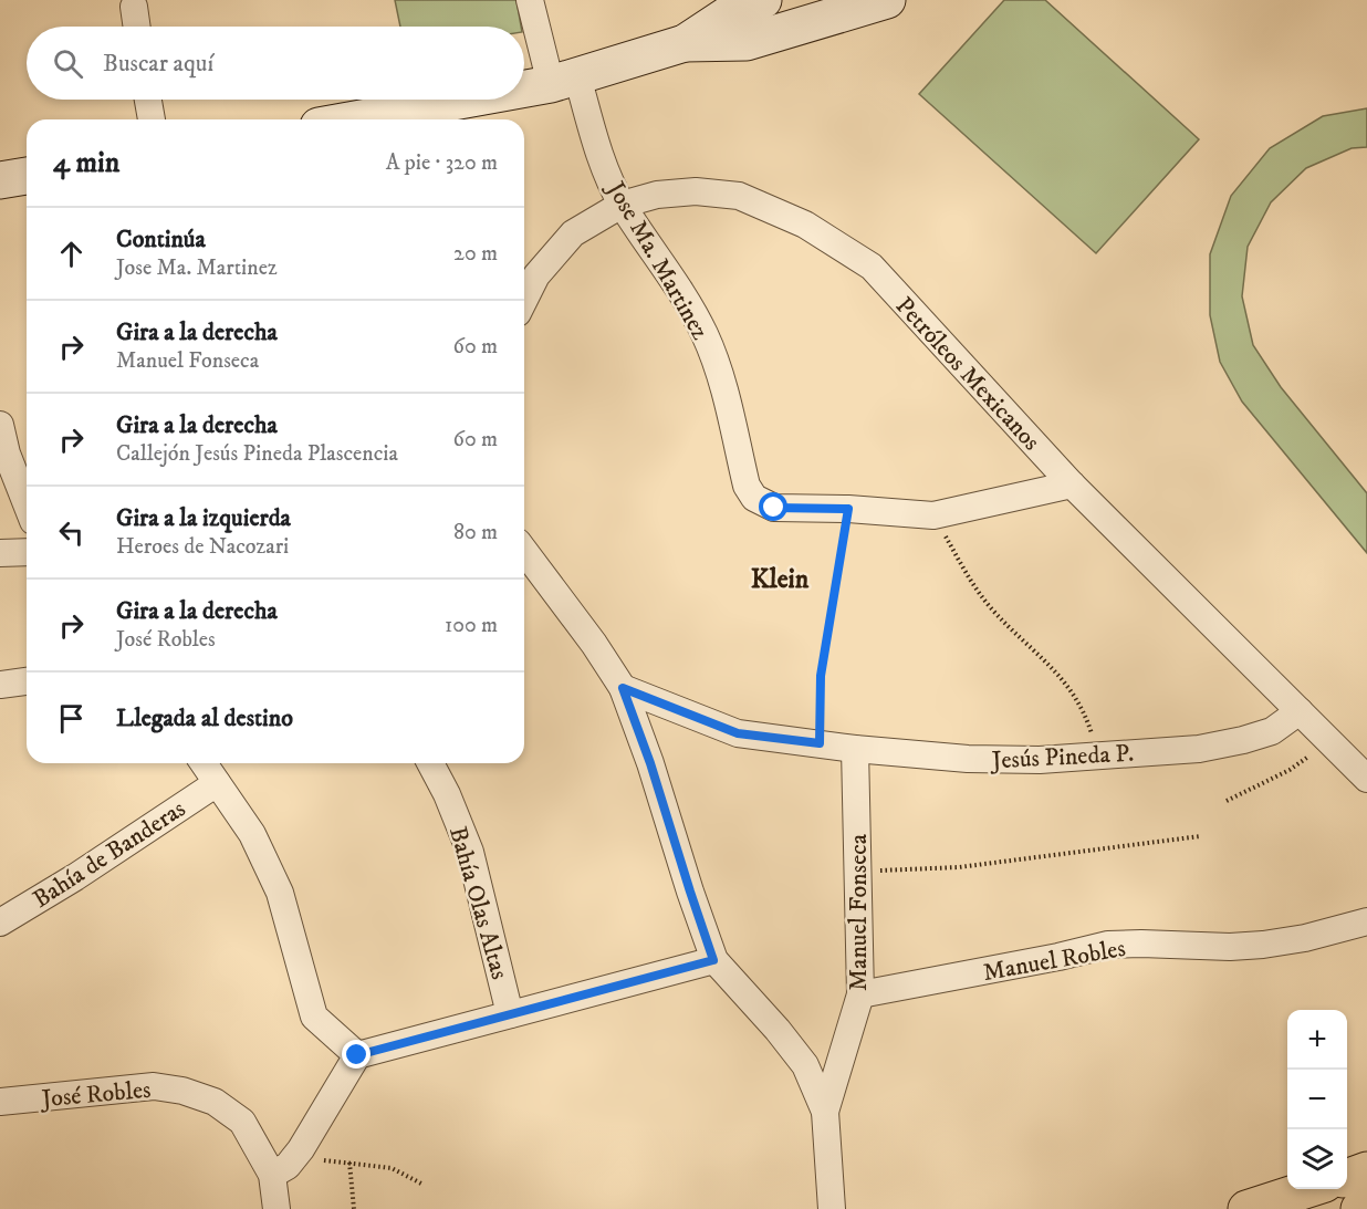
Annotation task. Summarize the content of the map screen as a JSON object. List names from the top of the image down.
{
  "streets": {
    "street": [
      "Jose Ma. Martinez",
      "Petróleos Mexicanos",
      "Jesús Pineda P.",
      "Bahía de Banderas",
      "Bahía Olas Altas",
      "Manuel Fonseca",
      "Manuel Robles",
      "José Robles"
    ]
  },
  "crossings": [
    ["Jose Ma. Martinez", "Petróleos Mexicanos"],
    ["Petróleos Mexicanos", "Jesús Pineda P."],
    ["Jesús Pineda P.", "Manuel Fonseca"],
    ["Manuel Fonseca", "Manuel Robles"]
  ],
  "districts": ["Klein"],
  "page": {
    "search": "Buscar aquí",
    "heading": ["4 min", "A pie · 320 m"],
    "list": [
      ["Continúa", "Jose Ma. Martinez", "20 m"],
      ["Gira a la derecha", "Manuel Fonseca", "60 m"],
      ["Gira a la derecha", "Callejón Jesús Pineda Plascencia", "60 m"],
      ["Gira a la izquierda", "Heroes de Nacozari", "80 m"],
      ["Gira a la derecha", "José Robles", "100 m"],
      "Llegada al destino"
    ],
    "map_buttons": ["+", "−"]
  }
}
